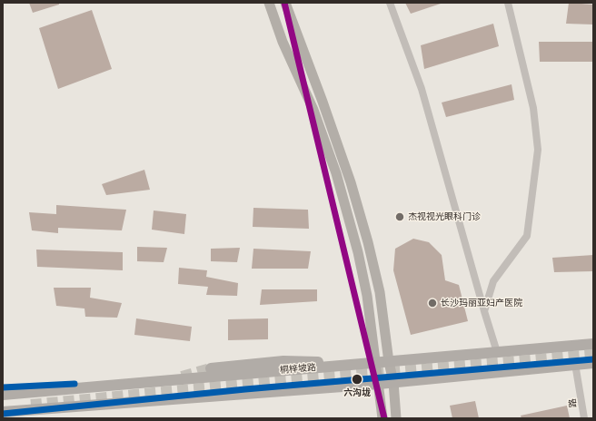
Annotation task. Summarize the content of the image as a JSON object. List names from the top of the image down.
{
  "streets": {
    "main road": ["桐梓坡路"],
    "street": ["路"]
  },
  "places": ["杰视视光眼科门诊", "长沙玛丽亚妇产医院", "六沟垅"]
}
